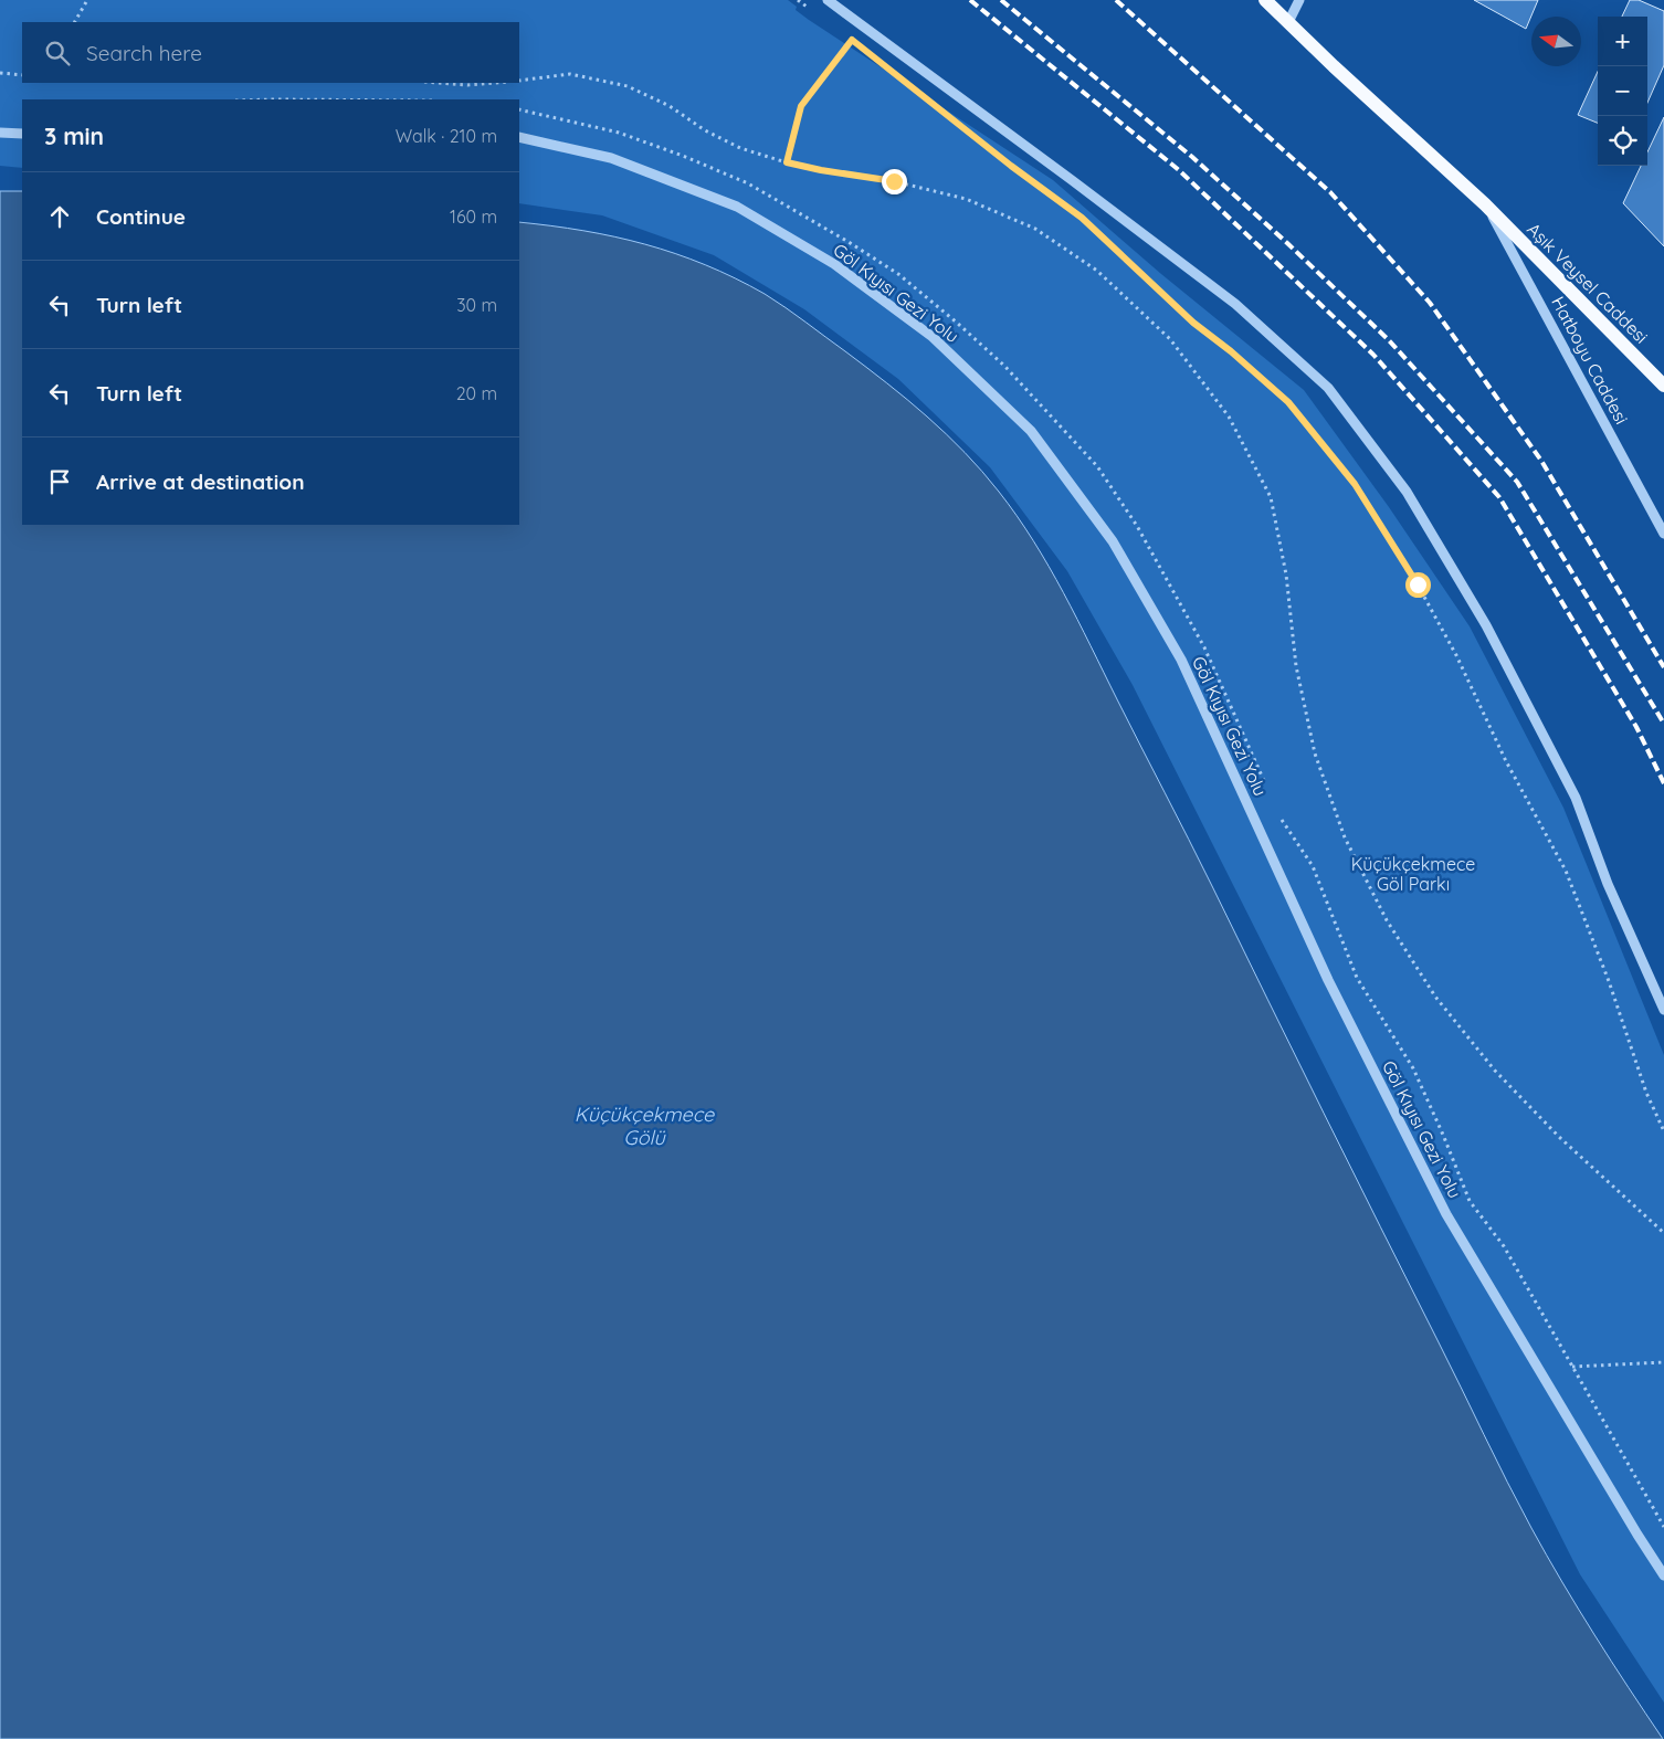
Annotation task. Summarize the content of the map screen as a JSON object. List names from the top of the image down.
{
  "streets": {
    "main road": ["Aşık Veysel Caddesi"],
    "street": ["Göl Kıyısı Gezi Yolu", "Hatboyu Caddesi"]
  },
  "crossings": [
    ["Aşık Veysel Caddesi", "Hatboyu Caddesi"]
  ],
  "water": ["Küçükçekmece Gölü"],
  "parks": ["Küçükçekmece Göl Parkı"],
  "north": "left",
  "page": {
    "map_buttons": ["+", "−"],
    "search": "Search here",
    "heading": ["3 min", "Walk · 210 m"],
    "list": [
      ["Continue", "160 m"],
      ["Turn left", "30 m"],
      ["Turn left", "20 m"],
      "Arrive at destination"
    ]
  }
}
